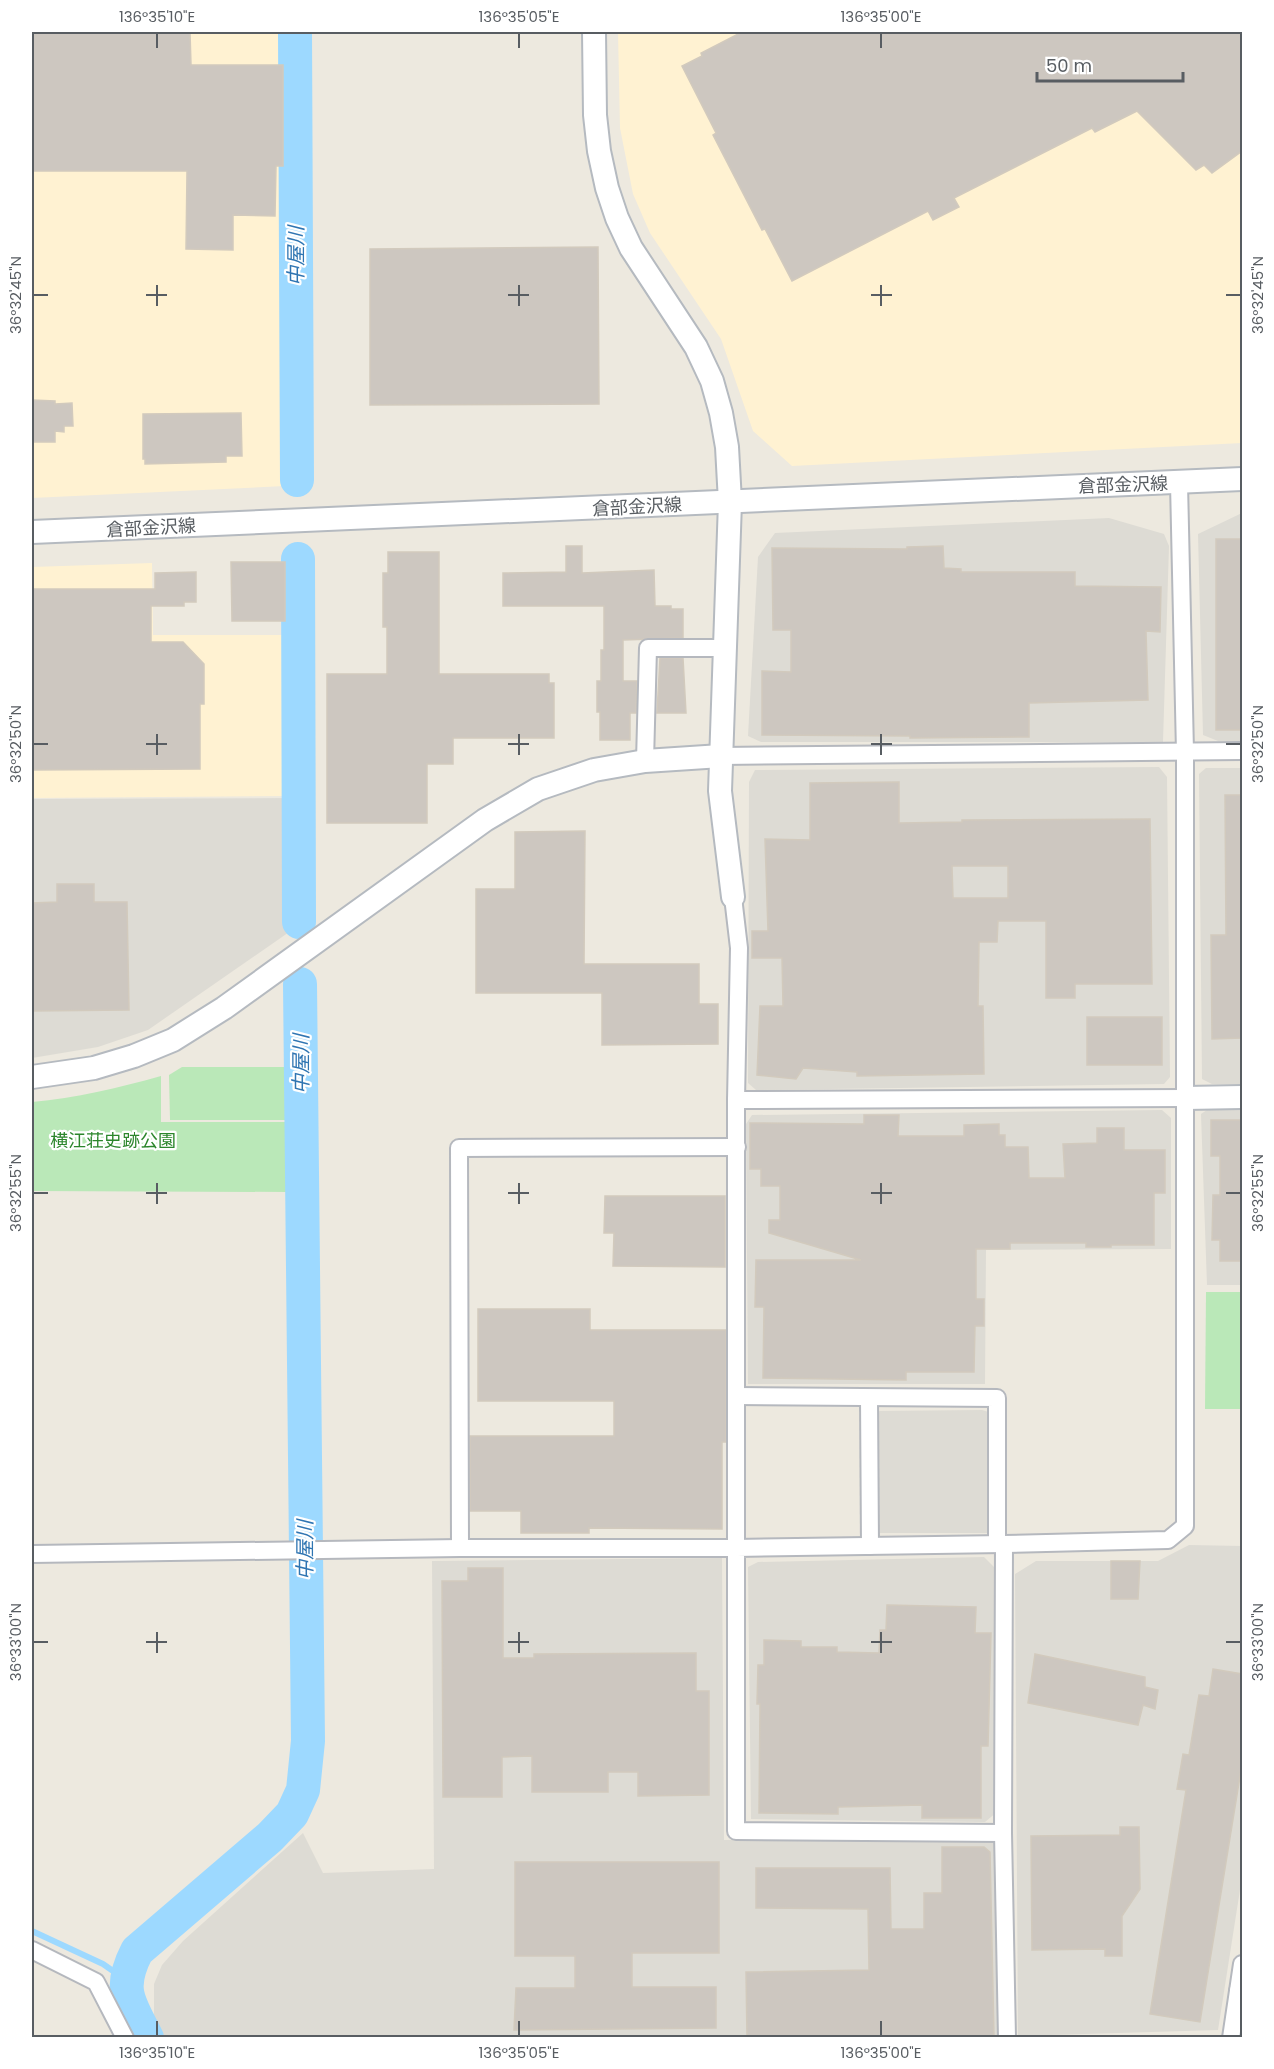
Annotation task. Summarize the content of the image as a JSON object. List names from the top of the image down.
{
  "streets": {
    "street": ["倉部金沢線"]
  },
  "water": ["中屋川"],
  "parks": ["横江荘史跡公園"],
  "scale_bar": "50 m",
  "coordinates": [
    "136°35'10\"E",
    "136°35'05\"E",
    "136°35'00\"E",
    "36°32'45\"N",
    "36°32'50\"N",
    "36°32'55\"N",
    "36°33'00\"N"
  ]
}
